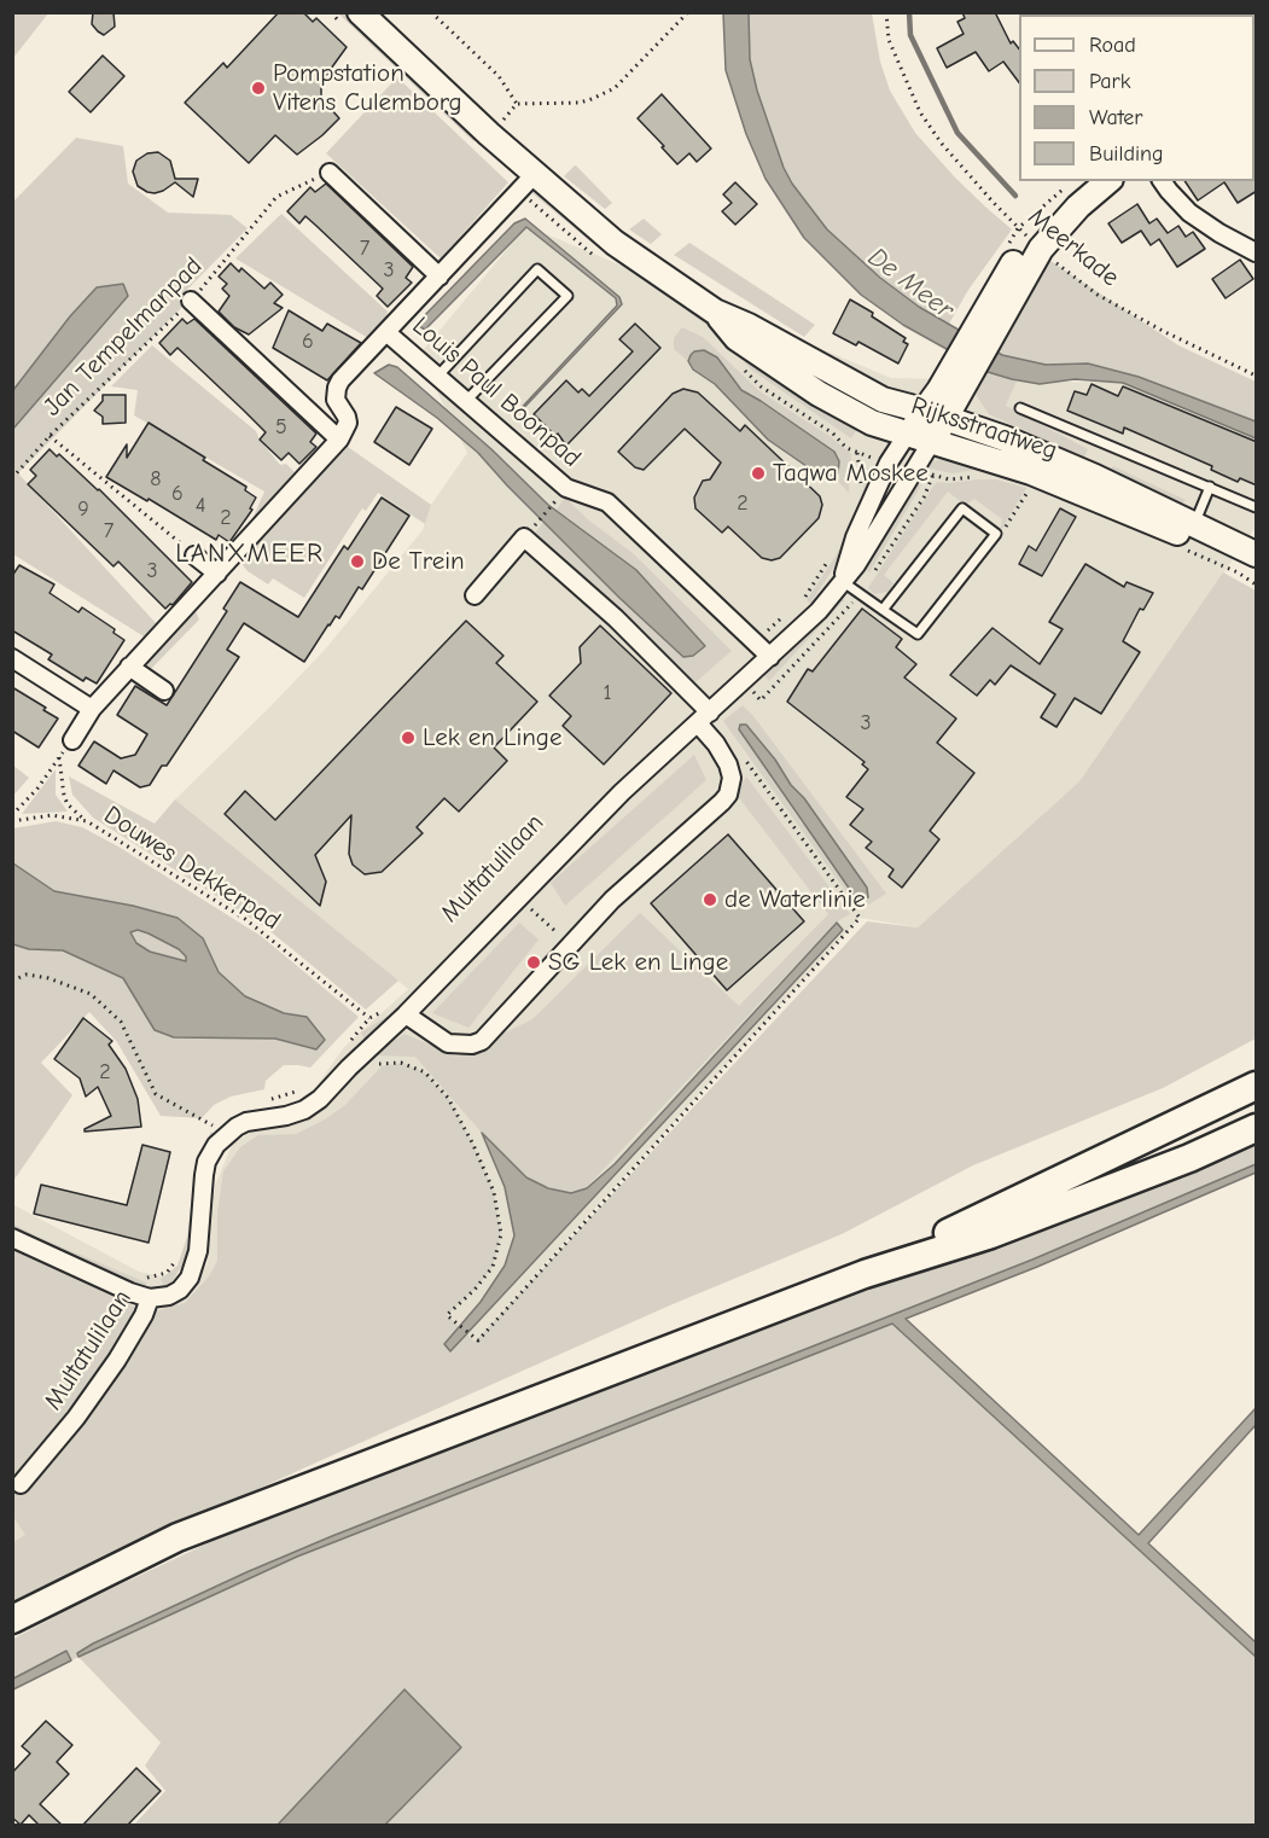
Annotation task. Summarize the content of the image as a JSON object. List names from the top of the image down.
{
  "streets": {
    "street": ["Louis Paul Boonpad", "Rijksstraatweg", "Multatulilaan"],
    "path": ["Meerkade", "Jan Tempelmanpad", "Douwes Dekkerpad"]
  },
  "crossings": [
    ["Louis Paul Boonpad", "Multatulilaan"],
    ["Rijksstraatweg", "Multatulilaan"]
  ],
  "districts": ["LANXMEER"],
  "water": ["De Meer"],
  "places": [
    "Pompstation Vitens Culemborg",
    "Taqwa Moskee",
    "De Trein",
    "Lek en Linge",
    "de Waterlinie",
    "SG Lek en Linge"
  ],
  "house_numbers": [
    "7",
    "3",
    "6",
    "5",
    "8",
    "6",
    "2",
    "4",
    "9",
    "2",
    "7",
    "3",
    "1",
    "3",
    "2"
  ],
  "legend": [
    "Road",
    "Park",
    "Water",
    "Building"
  ]
}
